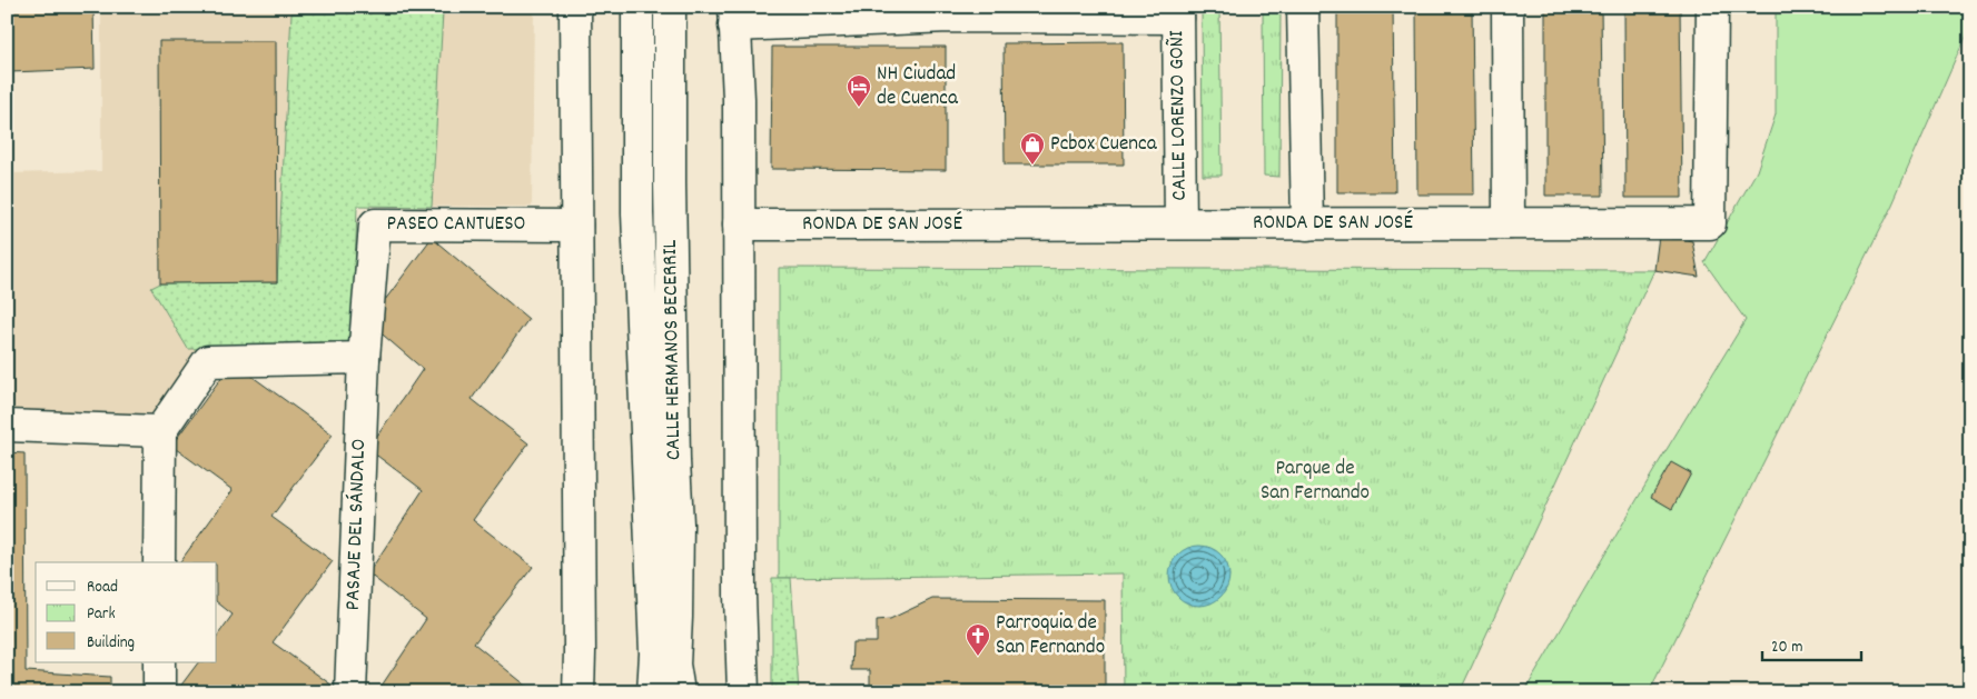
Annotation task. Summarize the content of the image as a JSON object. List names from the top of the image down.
{
  "streets": {
    "street": [
      "CALLE LORENZO GOÑI",
      "RONDA DE SAN JOSÉ",
      "PASEO CANTUESO",
      "CALLE HERMANOS BECERRIL",
      "PASAJE DEL SÁNDALO"
    ]
  },
  "crossings": [
    ["CALLE LORENZO GOÑI", "RONDA DE SAN JOSÉ"],
    ["PASEO CANTUESO", "PASAJE DEL SÁNDALO"]
  ],
  "parks": ["Parque de San Fernando"],
  "places": {
    "hotel": ["NH Ciudad de Cuenca"],
    "shop": ["Pcbox Cuenca"],
    "church": ["Parroquia de San Fernando"]
  },
  "legend": ["Road", "Park", "Building"],
  "scale_bar": "20 m"
}
